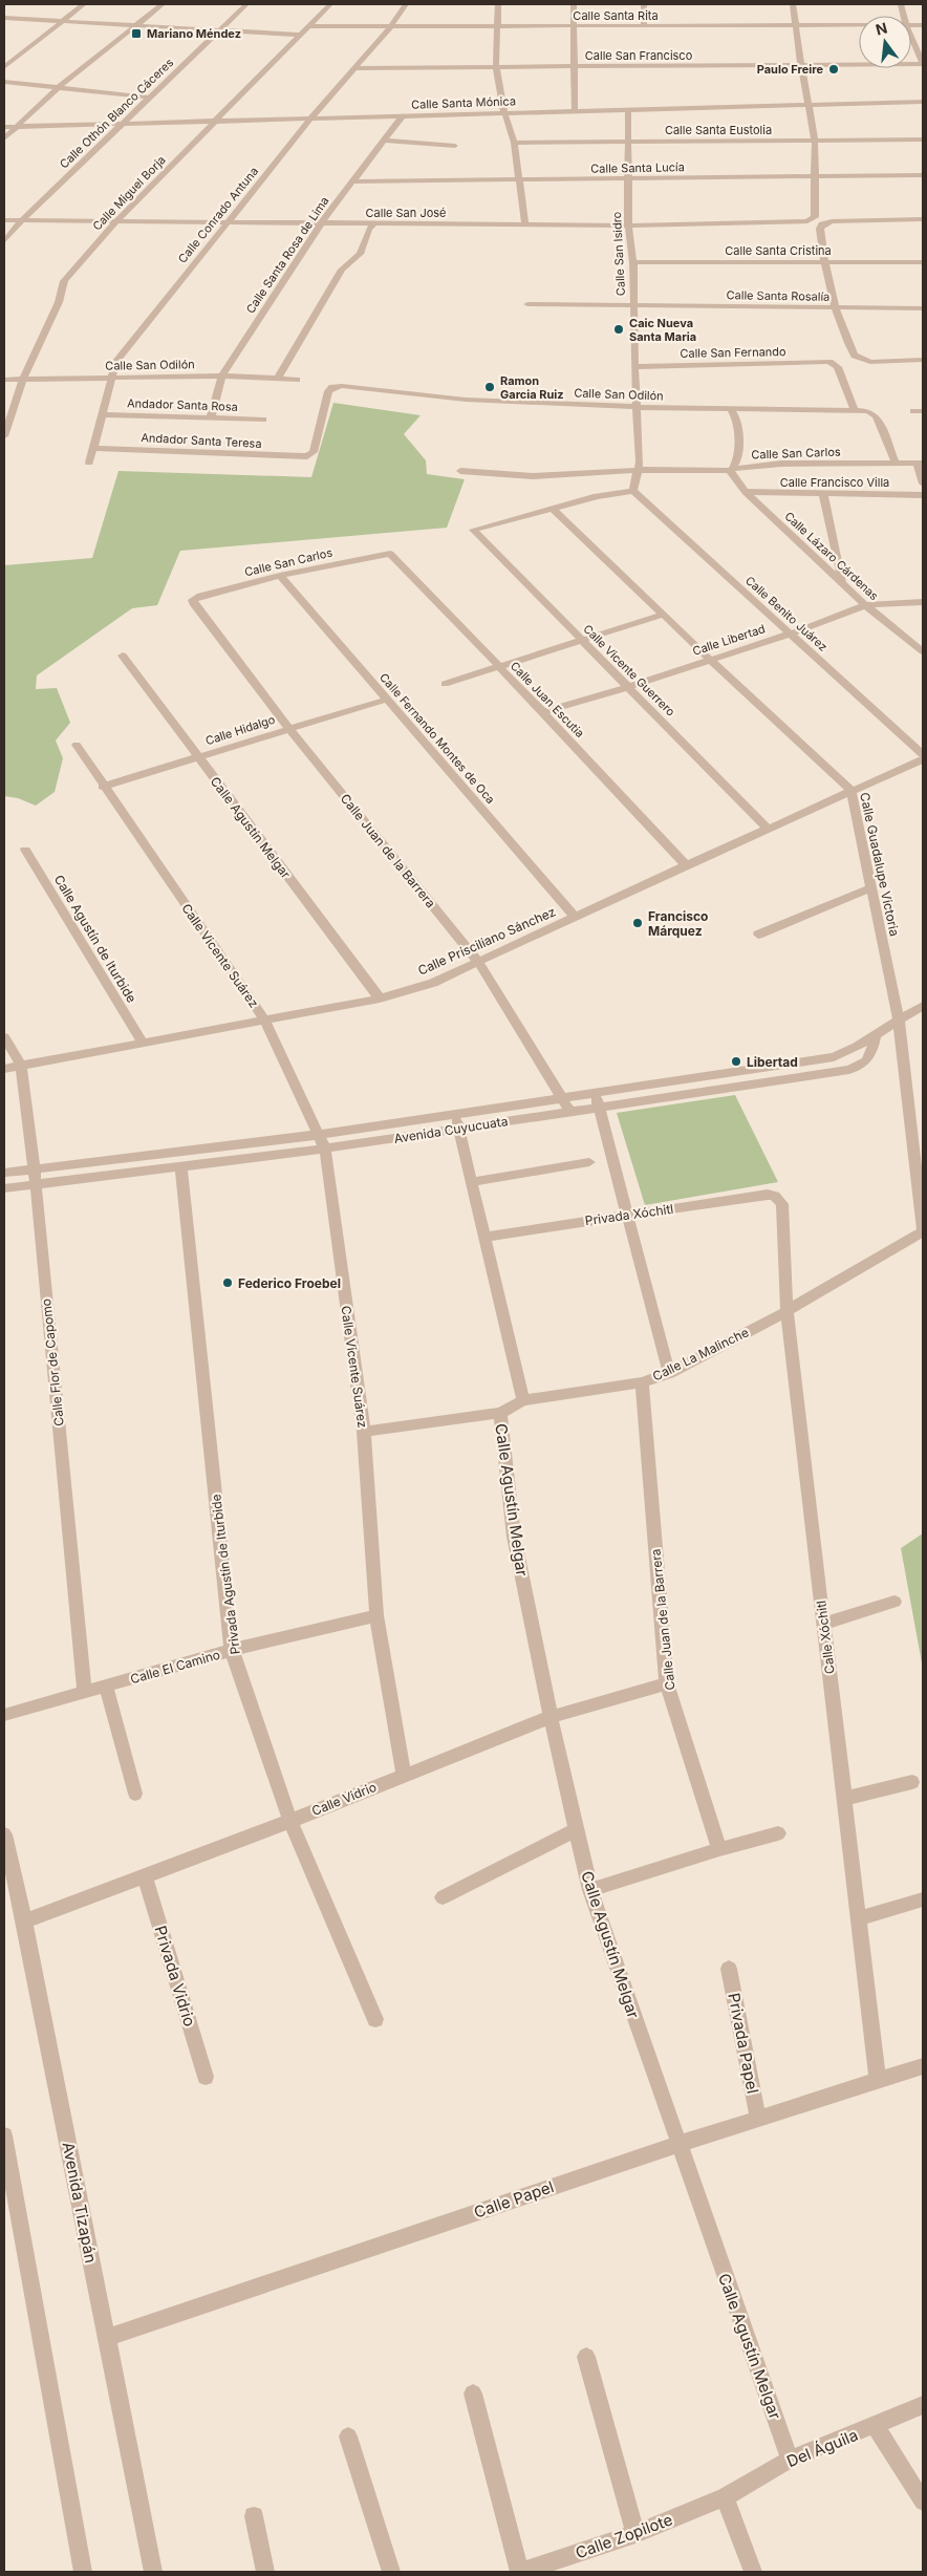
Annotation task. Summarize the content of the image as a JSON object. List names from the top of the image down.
{
  "streets": {
    "street": [
      "Calle Santa Rita",
      "Calle San Francisco",
      "Calle Santa Mónica",
      "Calle Othón Blanco Cáceres",
      "Calle Santa Eustolia",
      "Calle Santa Lucía",
      "Calle Miguel Borja",
      "Calle San José",
      "Calle Conrado Antuna",
      "Calle Santa Cristina",
      "Calle San Isidro",
      "Calle Santa Rosa de Lima",
      "Calle Santa Rosalía",
      "Calle San Fernando",
      "Calle San Odilón",
      "Andador Santa Rosa",
      "Andador Santa Teresa",
      "Calle San Carlos",
      "Calle Francisco Villa",
      "Calle Lázaro Cárdenas",
      "Calle Benito Juárez",
      "Calle Libertad",
      "Calle Vicente Guerrero",
      "Calle Juan Escutia",
      "Calle Hidalgo",
      "Calle Fernando Montes de Oca",
      "Calle Agustín Melgar",
      "Calle Juan de la Barrera",
      "Calle Guadalupe Victoria",
      "Calle Agustín de Iturbide",
      "Calle Prisciliano Sánchez",
      "Calle Vicente Suárez",
      "Avenida Cuyucuata",
      "Privada Xóchitl",
      "Calle La Malinche",
      "Calle Flor de Capomo",
      "Privada Agustín de Iturbide",
      "Calle Xóchitl",
      "Calle El Camino",
      "Calle Vidrio",
      "Privada Vidrio",
      "Privada Papel",
      "Calle Papel",
      "Avenida Tizapán",
      "Del Águila",
      "Calle Zopilote"
    ]
  },
  "crossings": [
    ["Calle Santa Rita", "Calle Miguel Borja"],
    ["Calle Santa Rita", "Calle Conrado Antuna"],
    ["Calle San Francisco", "Calle Conrado Antuna"],
    ["Calle Santa Mónica", "Calle Othón Blanco Cáceres"],
    ["Calle Santa Mónica", "Calle Miguel Borja"],
    ["Calle Santa Mónica", "Calle Conrado Antuna"],
    ["Calle Santa Mónica", "Calle San Isidro"],
    ["Calle Santa Mónica", "Calle Santa Rosa de Lima"],
    ["Calle Othón Blanco Cáceres", "Calle San José"],
    ["Calle Santa Eustolia", "Calle San Isidro"],
    ["Calle Santa Lucía", "Calle San José"],
    ["Calle Santa Lucía", "Calle San Isidro"],
    ["Calle Santa Lucía", "Calle Santa Rosa de Lima"],
    ["Calle Miguel Borja", "Calle San José"],
    ["Calle Miguel Borja", "Calle San Odilón"],
    ["Calle San José", "Calle Conrado Antuna"],
    ["Calle San José", "Calle San Isidro"],
    ["Calle San José", "Calle Santa Rosa de Lima"],
    ["Calle Conrado Antuna", "Calle San Odilón"],
    ["Calle Conrado Antuna", "Andador Santa Rosa"],
    ["Calle Conrado Antuna", "Andador Santa Teresa"],
    ["Calle Santa Cristina", "Calle San Isidro"],
    ["Calle San Isidro", "Calle Santa Rosalía"],
    ["Calle San Isidro", "Calle San Fernando"],
    ["Calle San Isidro", "Calle San Odilón"],
    ["Calle San Isidro", "Calle San Carlos"],
    ["Calle San Isidro", "Calle Benito Juárez"],
    ["Calle Santa Rosa de Lima", "Calle San Odilón"],
    ["Calle Santa Rosa de Lima", "Andador Santa Rosa"],
    ["Calle San Fernando", "Calle San Odilón"],
    ["Calle San Odilón", "Andador Santa Teresa"],
    ["Calle San Odilón", "Calle San Carlos"],
    ["Calle San Carlos", "Calle Lázaro Cárdenas"],
    ["Calle San Carlos", "Calle Benito Juárez"],
    ["Calle San Carlos", "Calle Vicente Guerrero"],
    ["Calle San Carlos", "Calle Juan Escutia"],
    ["Calle San Carlos", "Calle Fernando Montes de Oca"],
    ["Calle San Carlos", "Calle Juan de la Barrera"],
    ["Calle San Carlos", "Calle Guadalupe Victoria"],
    ["Calle Francisco Villa", "Calle Lázaro Cárdenas"],
    ["Calle Lázaro Cárdenas", "Calle Libertad"],
    ["Calle Benito Juárez", "Calle Libertad"],
    ["Calle Libertad", "Calle Vicente Guerrero"],
    ["Calle Libertad", "Calle Juan Escutia"],
    ["Calle Libertad", "Calle Guadalupe Victoria"],
    ["Calle Vicente Guerrero", "Calle Prisciliano Sánchez"],
    ["Calle Juan Escutia", "Calle Prisciliano Sánchez"],
    ["Calle Hidalgo", "Calle Fernando Montes de Oca"],
    ["Calle Hidalgo", "Calle Agustín Melgar"],
    ["Calle Hidalgo", "Calle Juan de la Barrera"],
    ["Calle Hidalgo", "Calle Vicente Suárez"],
    ["Calle Fernando Montes de Oca", "Calle Prisciliano Sánchez"],
    ["Calle Agustín Melgar", "Calle Prisciliano Sánchez"],
    ["Calle Agustín Melgar", "Calle La Malinche"],
    ["Calle Agustín Melgar", "Calle Vidrio"],
    ["Calle Agustín Melgar", "Calle Papel"],
    ["Calle Agustín Melgar", "Del Águila"],
    ["Calle Juan de la Barrera", "Calle Prisciliano Sánchez"],
    ["Calle Juan de la Barrera", "Avenida Cuyucuata"],
    ["Calle Juan de la Barrera", "Calle La Malinche"],
    ["Calle Juan de la Barrera", "Calle Vidrio"],
    ["Calle Guadalupe Victoria", "Calle Prisciliano Sánchez"],
    ["Calle Guadalupe Victoria", "Avenida Cuyucuata"],
    ["Calle Guadalupe Victoria", "Calle La Malinche"],
    ["Calle Agustín de Iturbide", "Calle Prisciliano Sánchez"],
    ["Calle Prisciliano Sánchez", "Calle Vicente Suárez"],
    ["Calle Prisciliano Sánchez", "Calle Flor de Capomo"],
    ["Calle Vicente Suárez", "Avenida Cuyucuata"],
    ["Calle Vicente Suárez", "Calle La Malinche"],
    ["Calle Vicente Suárez", "Calle El Camino"],
    ["Calle Vicente Suárez", "Calle Vidrio"],
    ["Avenida Cuyucuata", "Calle Flor de Capomo"],
    ["Avenida Cuyucuata", "Privada Agustín de Iturbide"],
    ["Privada Xóchitl", "Calle Xóchitl"],
    ["Calle La Malinche", "Calle Xóchitl"],
    ["Calle Flor de Capomo", "Calle El Camino"],
    ["Privada Agustín de Iturbide", "Calle El Camino"],
    ["Privada Agustín de Iturbide", "Calle Vidrio"],
    ["Calle Xóchitl", "Calle Papel"],
    ["Calle Vidrio", "Privada Vidrio"],
    ["Calle Vidrio", "Avenida Tizapán"],
    ["Privada Papel", "Calle Papel"],
    ["Calle Papel", "Avenida Tizapán"],
    ["Del Águila", "Calle Zopilote"]
  ],
  "places": {
    "transit": ["Mariano Méndez"],
    "other": [
      "Paulo Freire",
      "Caic Nueva Santa Maria",
      "Ramon Garcia Ruiz",
      "Francisco Márquez",
      "Libertad",
      "Federico Froebel"
    ]
  },
  "north": "top"
}
